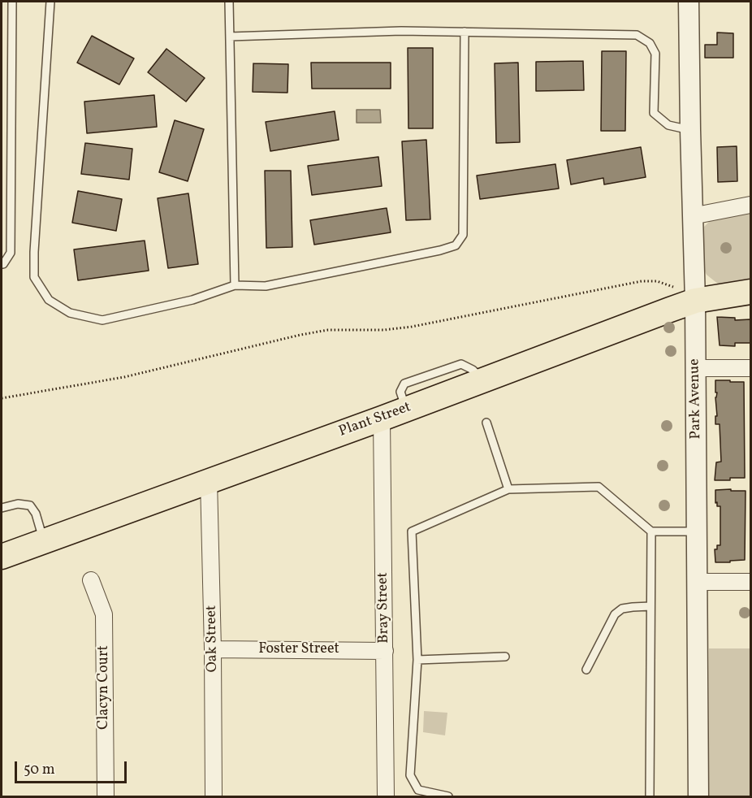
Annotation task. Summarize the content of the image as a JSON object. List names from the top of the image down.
{
  "streets": {
    "main road": ["Plant Street"],
    "street": [
      "Park Avenue",
      "Bray Street",
      "Oak Street",
      "Foster Street",
      "Clacyn Court"
    ]
  },
  "crossings": [
    ["Park Avenue", "Plant Street"],
    ["Plant Street", "Bray Street"],
    ["Plant Street", "Oak Street"],
    ["Bray Street", "Foster Street"],
    ["Oak Street", "Foster Street"]
  ],
  "scale_bar": "50 m"
}
